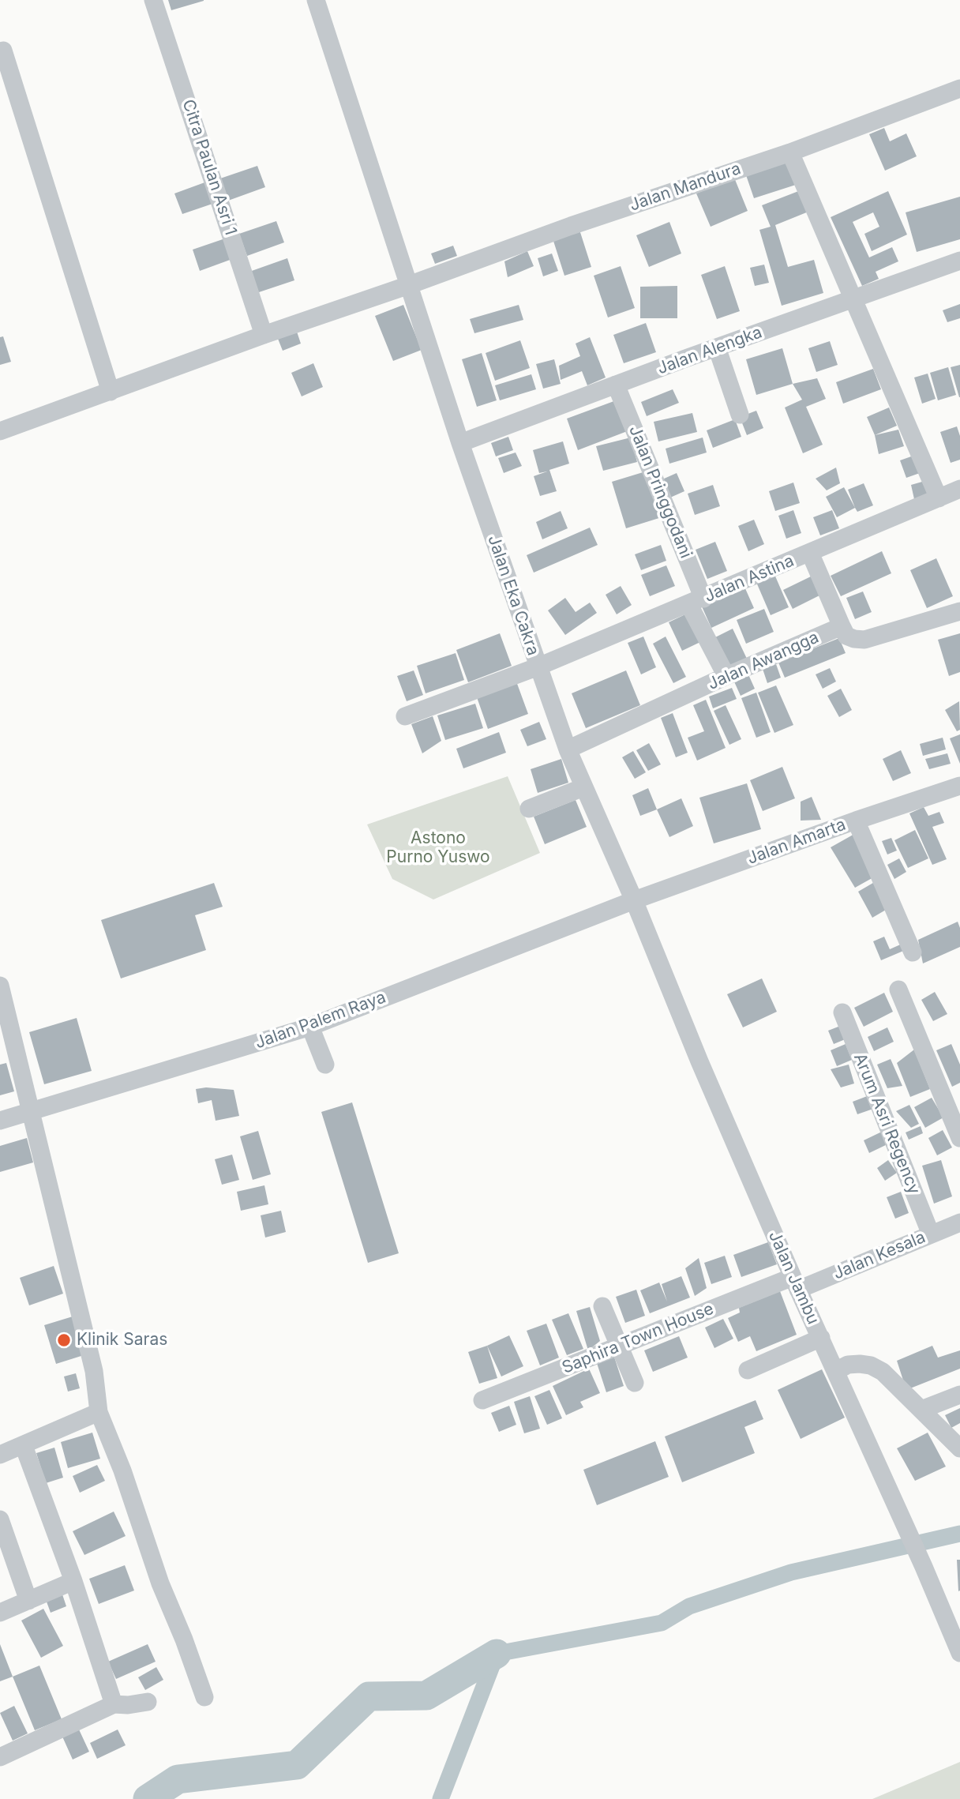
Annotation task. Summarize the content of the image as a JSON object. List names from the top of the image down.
{
  "streets": {
    "street": [
      "Citra Paulan Asri 1",
      "Jalan Mandura",
      "Jalan Alengka",
      "Jalan Pringgodani",
      "Jalan Astina",
      "Jalan Eka Cakra",
      "Jalan Awangga",
      "Jalan Amarta",
      "Jalan Palem Raya",
      "Arum Asri Regency",
      "Jalan Kesala",
      "Jalan Jambu",
      "Saphira Town House"
    ]
  },
  "crossings": [
    ["Citra Paulan Asri 1", "Jalan Mandura"],
    ["Jalan Mandura", "Jalan Eka Cakra"],
    ["Jalan Alengka", "Jalan Pringgodani"],
    ["Jalan Alengka", "Jalan Eka Cakra"],
    ["Jalan Pringgodani", "Jalan Astina"],
    ["Jalan Pringgodani", "Jalan Awangga"],
    ["Jalan Astina", "Jalan Eka Cakra"],
    ["Jalan Eka Cakra", "Jalan Awangga"],
    ["Jalan Eka Cakra", "Jalan Amarta"],
    ["Jalan Eka Cakra", "Jalan Palem Raya"],
    ["Jalan Eka Cakra", "Jalan Jambu"],
    ["Jalan Amarta", "Jalan Palem Raya"],
    ["Jalan Amarta", "Jalan Jambu"],
    ["Jalan Palem Raya", "Jalan Jambu"],
    ["Arum Asri Regency", "Jalan Kesala"],
    ["Jalan Kesala", "Jalan Jambu"],
    ["Jalan Kesala", "Saphira Town House"],
    ["Jalan Jambu", "Saphira Town House"]
  ],
  "parks": ["Astono Purno Yuswo"],
  "places": ["Klinik Saras"]
}
